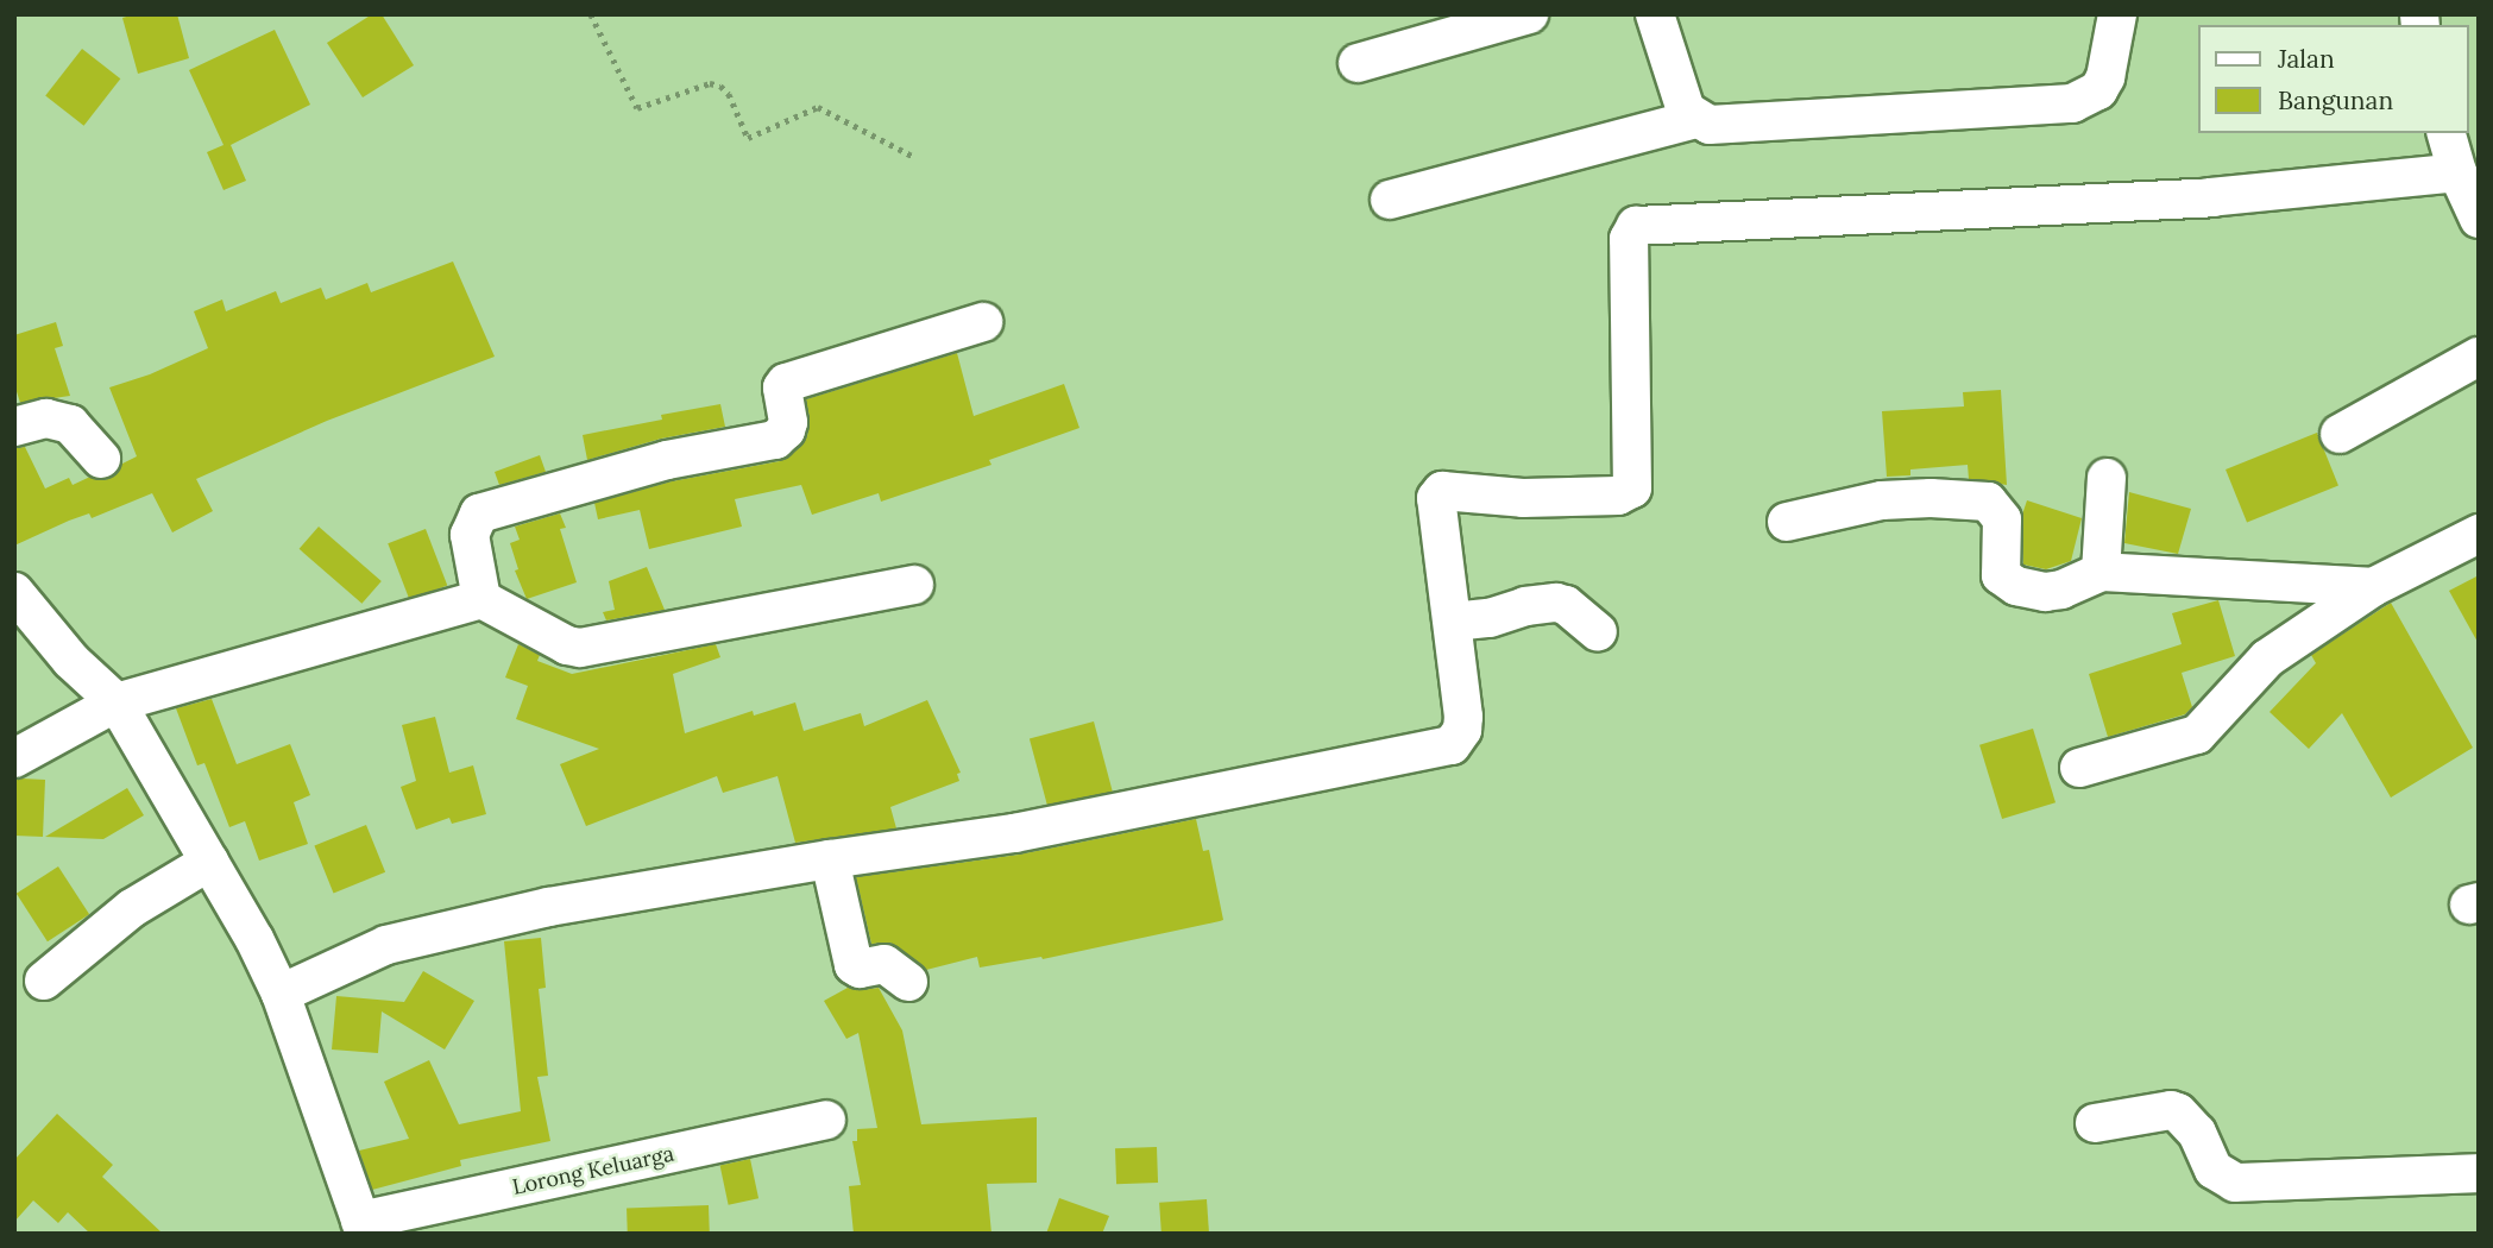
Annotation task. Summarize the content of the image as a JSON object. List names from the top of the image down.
{
  "streets": {
    "street": ["Lorong Keluarga"]
  },
  "legend": ["Jalan", "Bangunan"]
}
